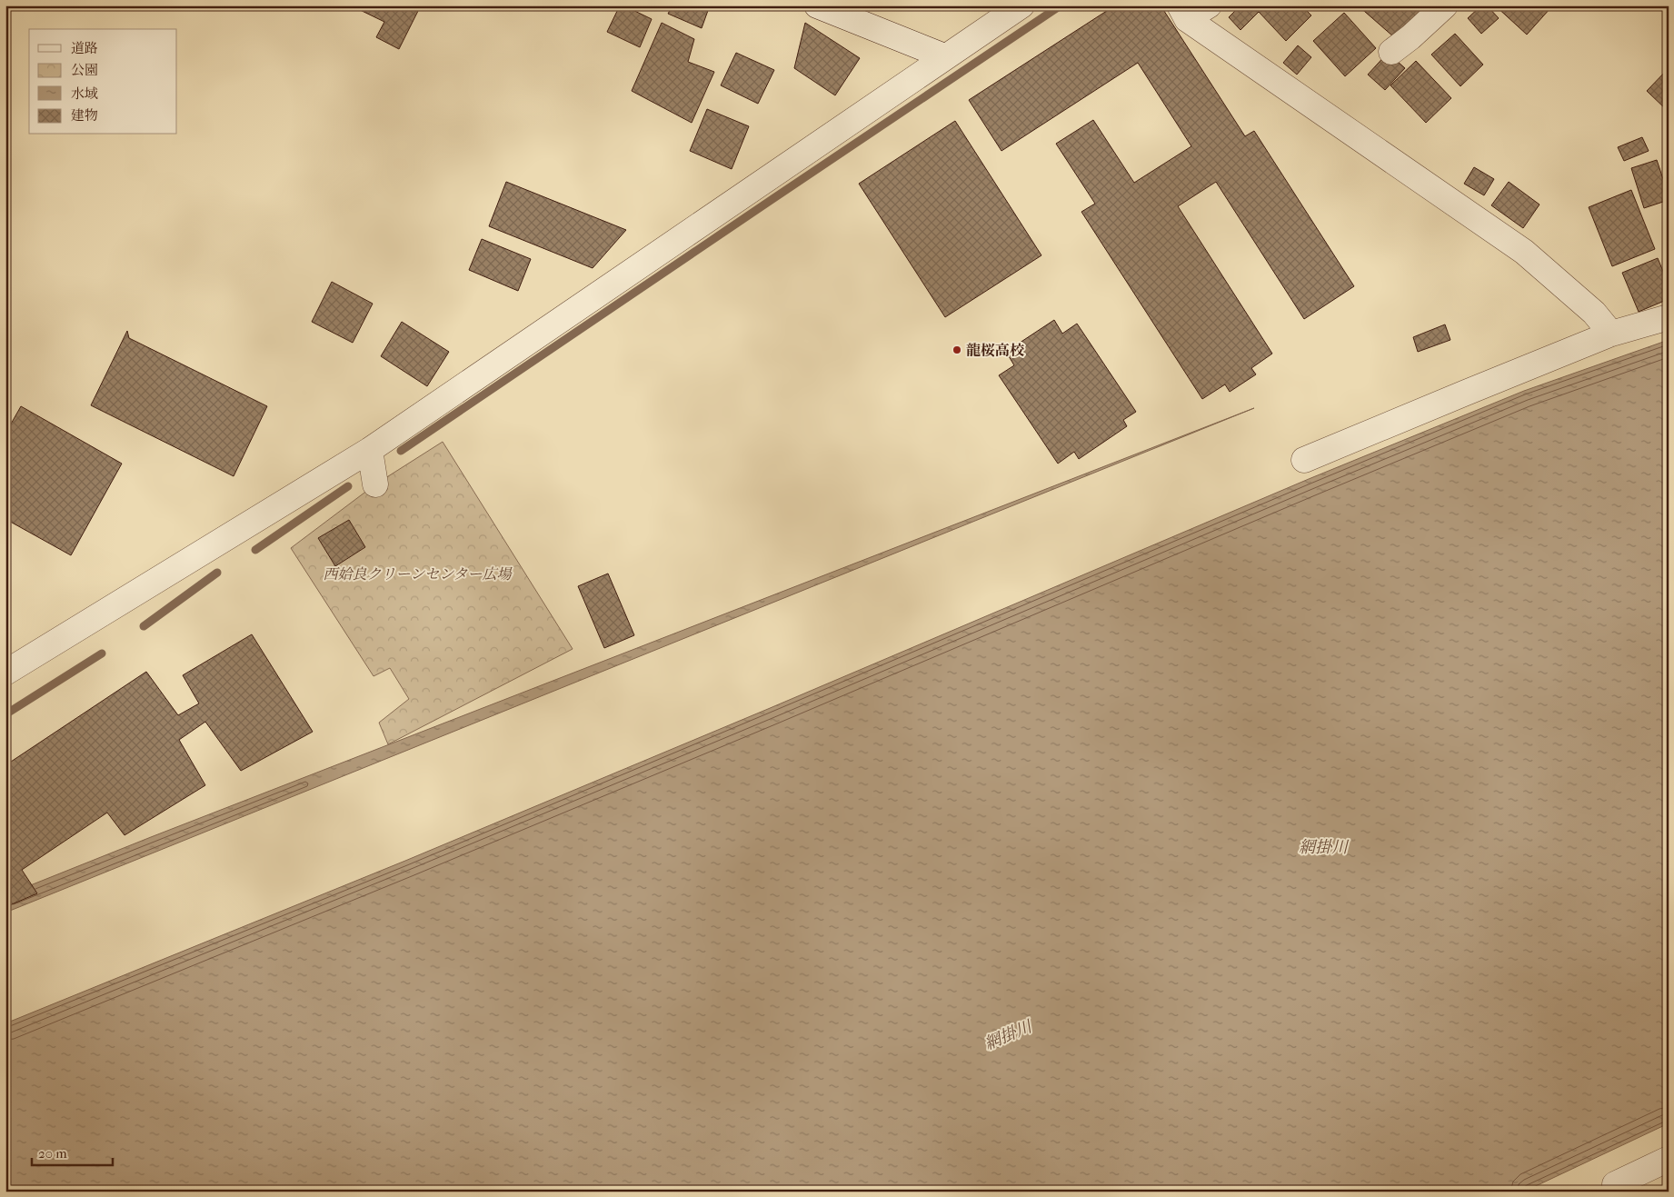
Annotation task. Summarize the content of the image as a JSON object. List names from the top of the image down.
{
  "water": ["網掛川"],
  "parks": ["西姶良クリーンセンター広場"],
  "places": ["龍桜高校"],
  "legend": [
    "道路",
    "公園",
    "水域",
    "建物"
  ],
  "scale_bar": "20 m"
}
